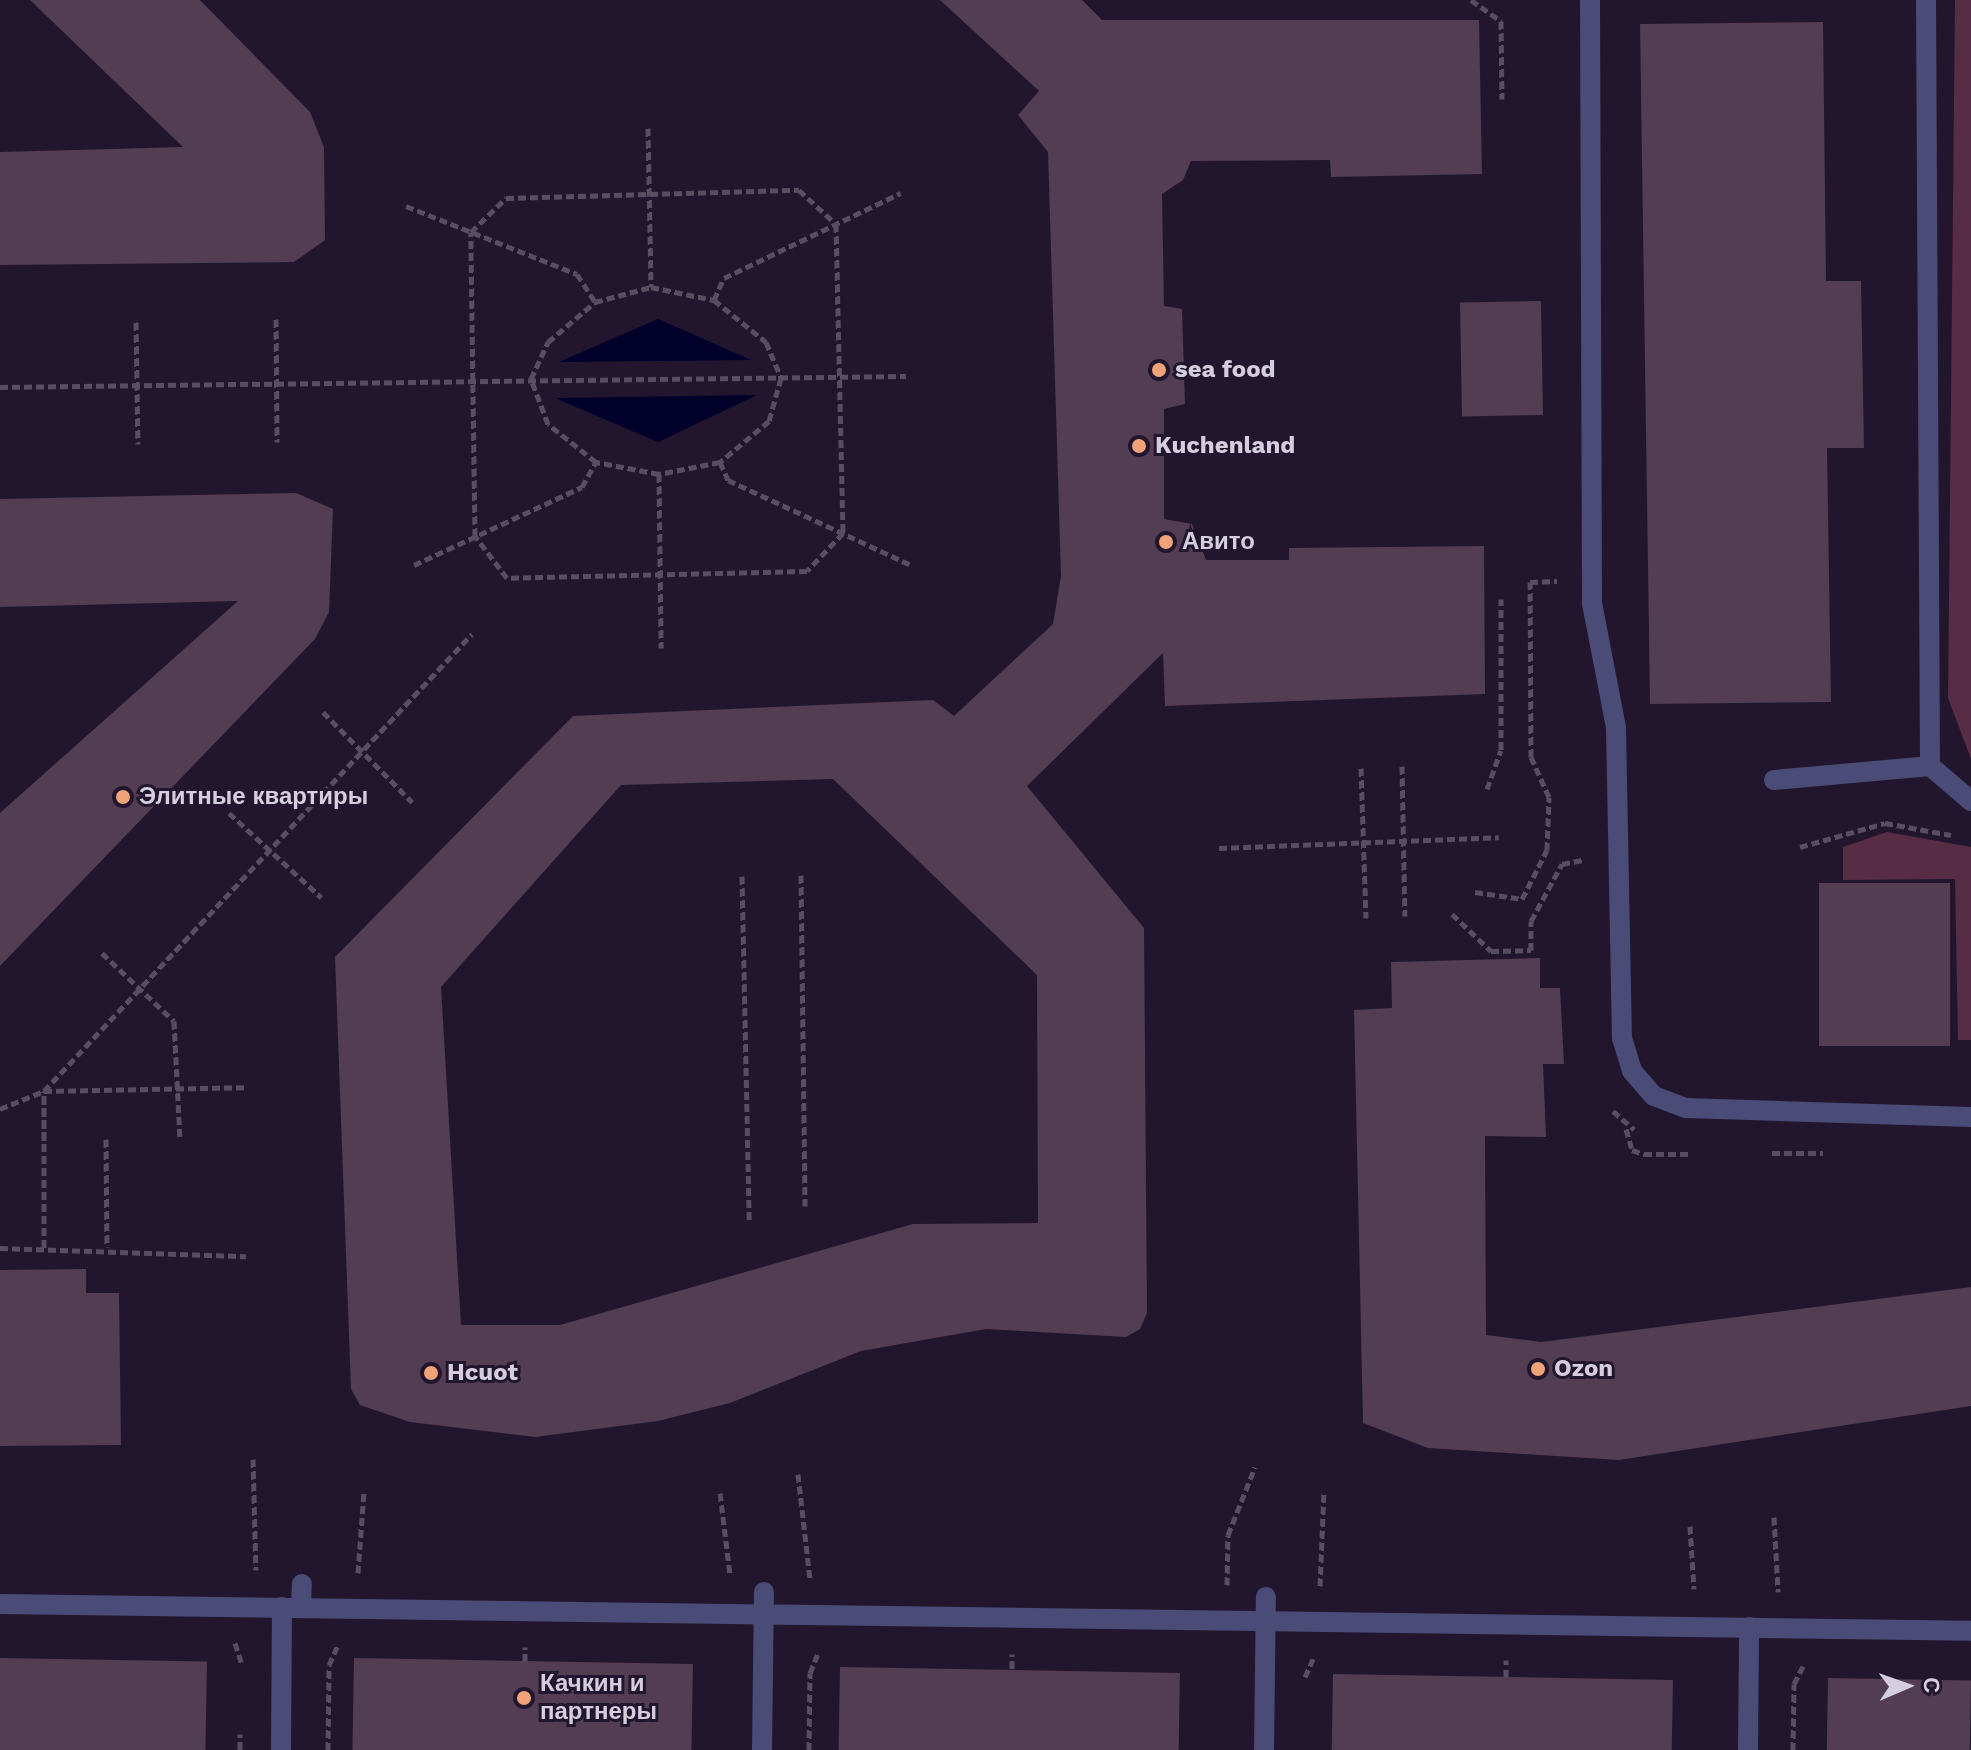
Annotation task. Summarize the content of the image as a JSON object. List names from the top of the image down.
{
  "places": [
    "sea food",
    "Kuchenland",
    "Авито",
    "Элитные квартиры",
    "Ozon",
    "Hcuot",
    "Качкин и партнеры"
  ],
  "north": "right"
}
